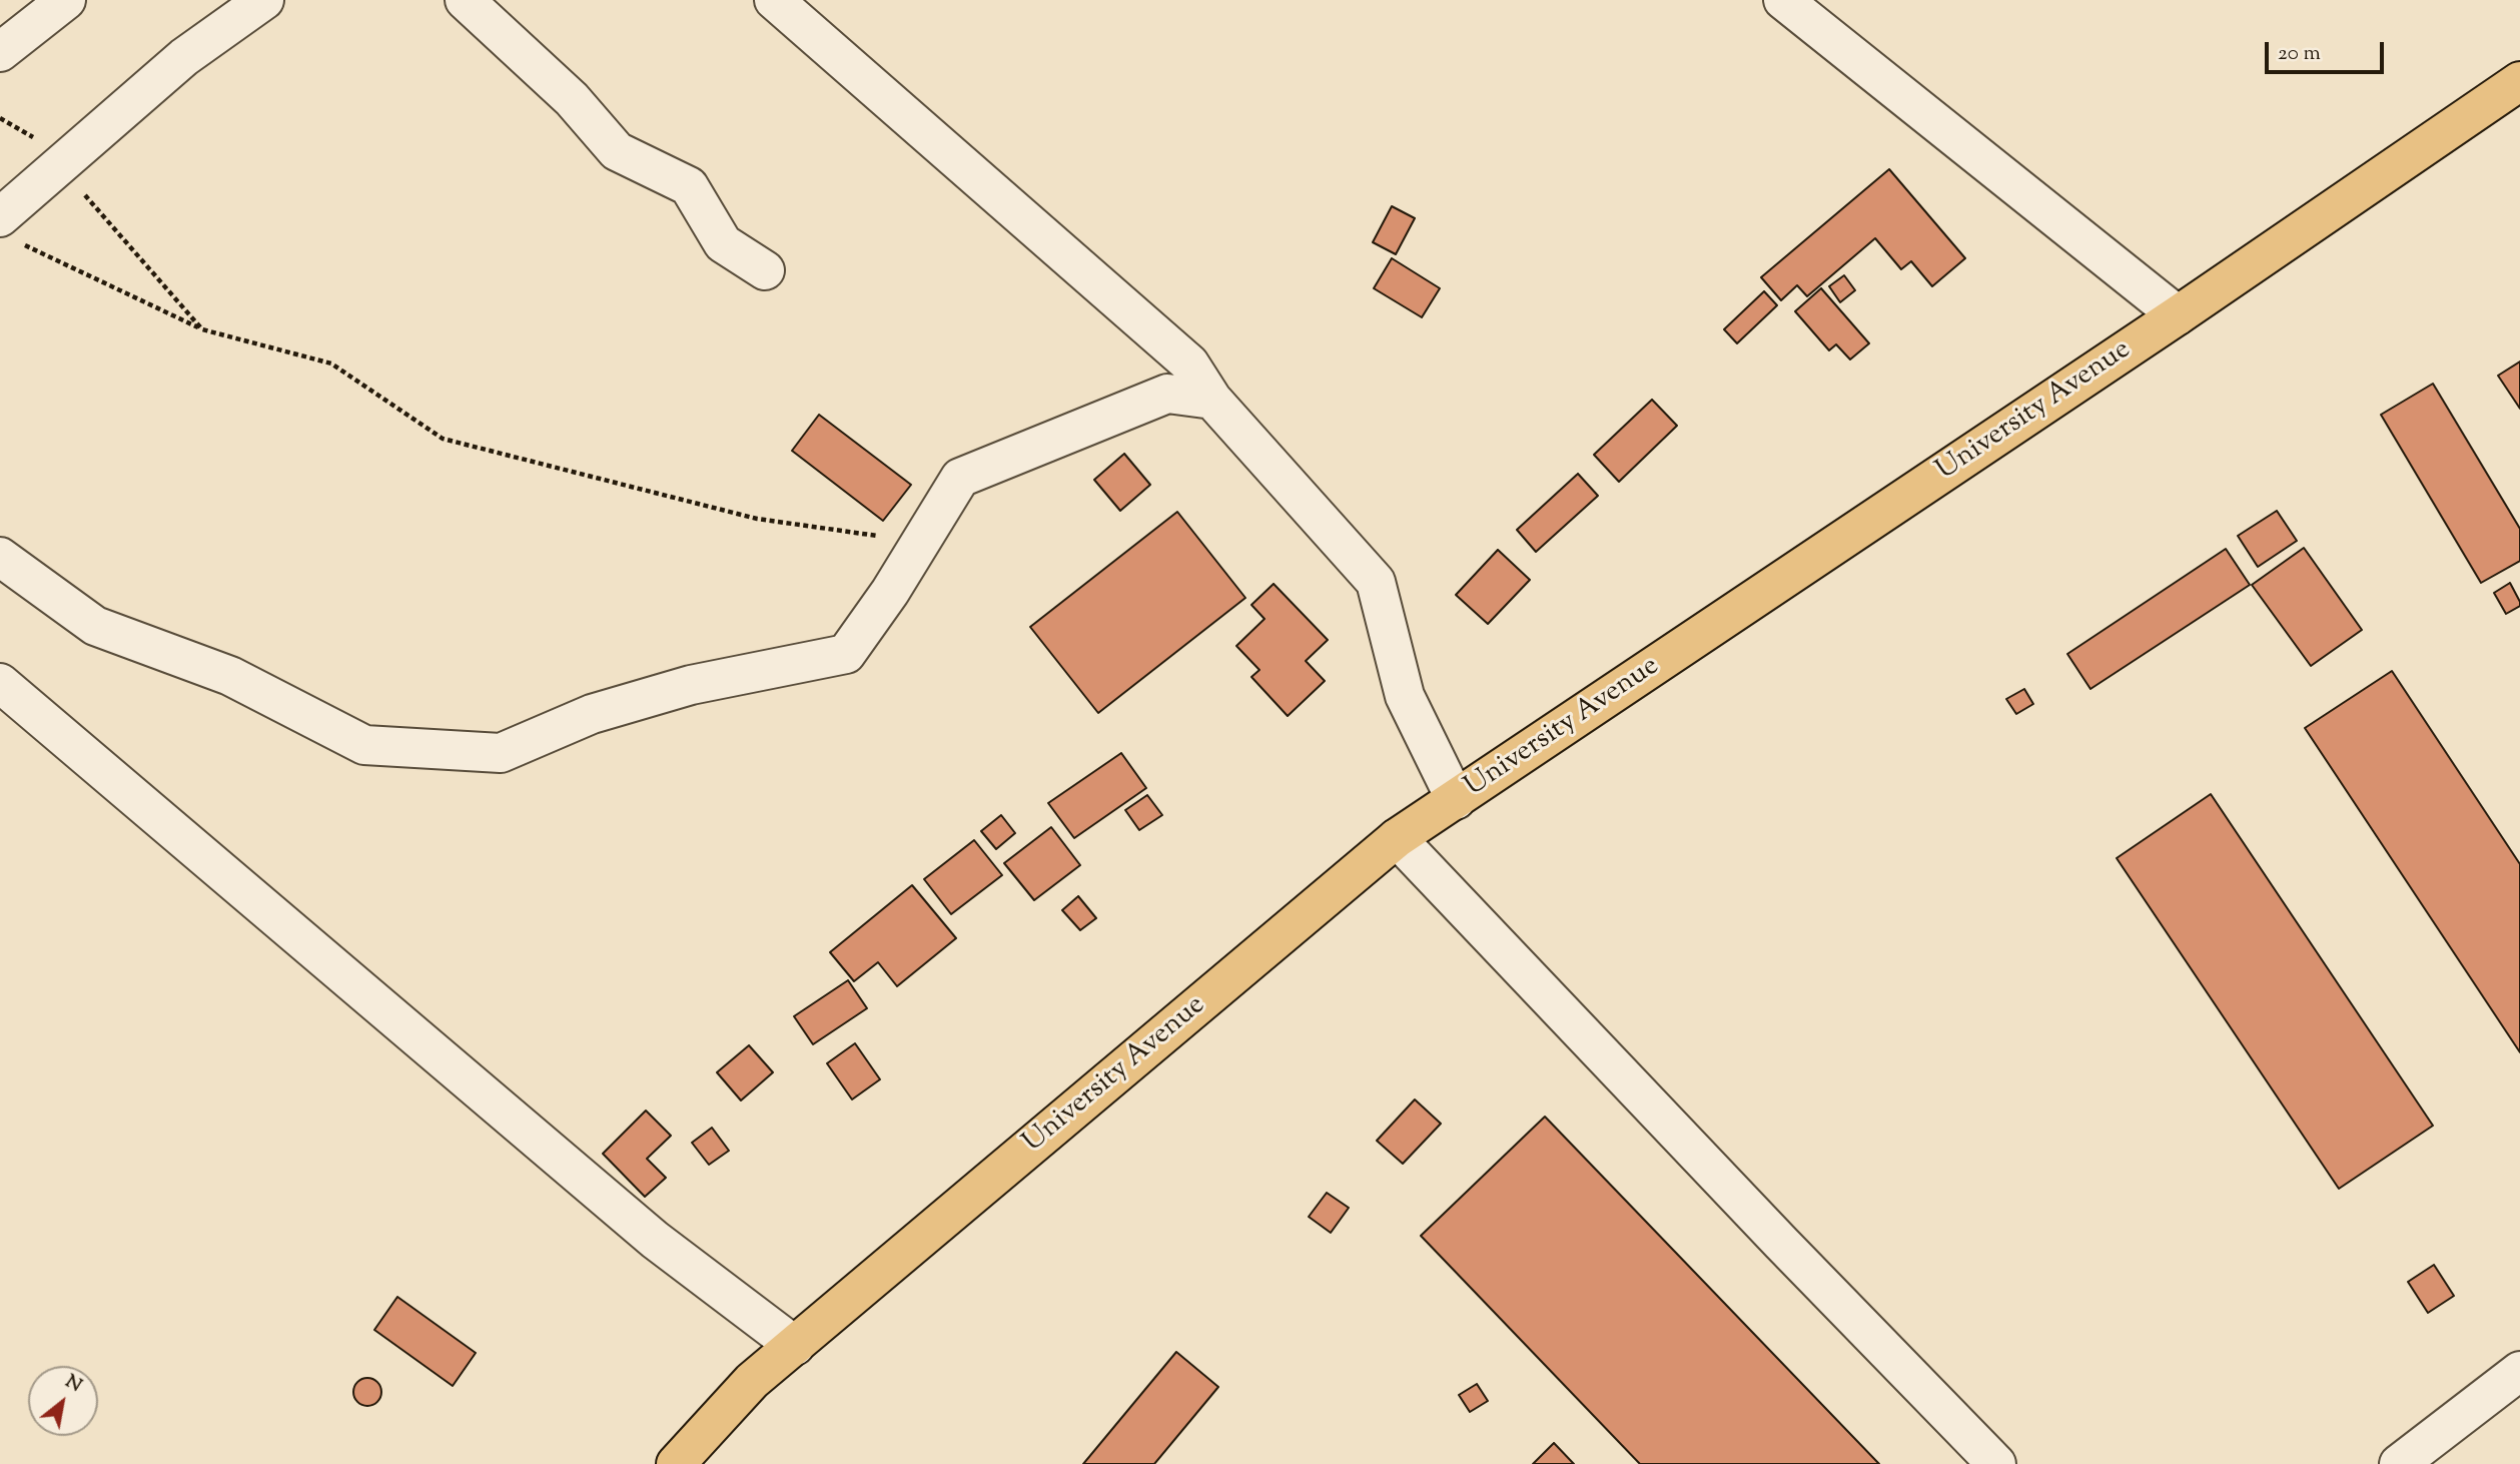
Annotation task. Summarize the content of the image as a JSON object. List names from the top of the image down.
{
  "streets": {
    "highway": ["University Avenue"]
  },
  "scale_bar": "20 m",
  "north": "top right"
}
